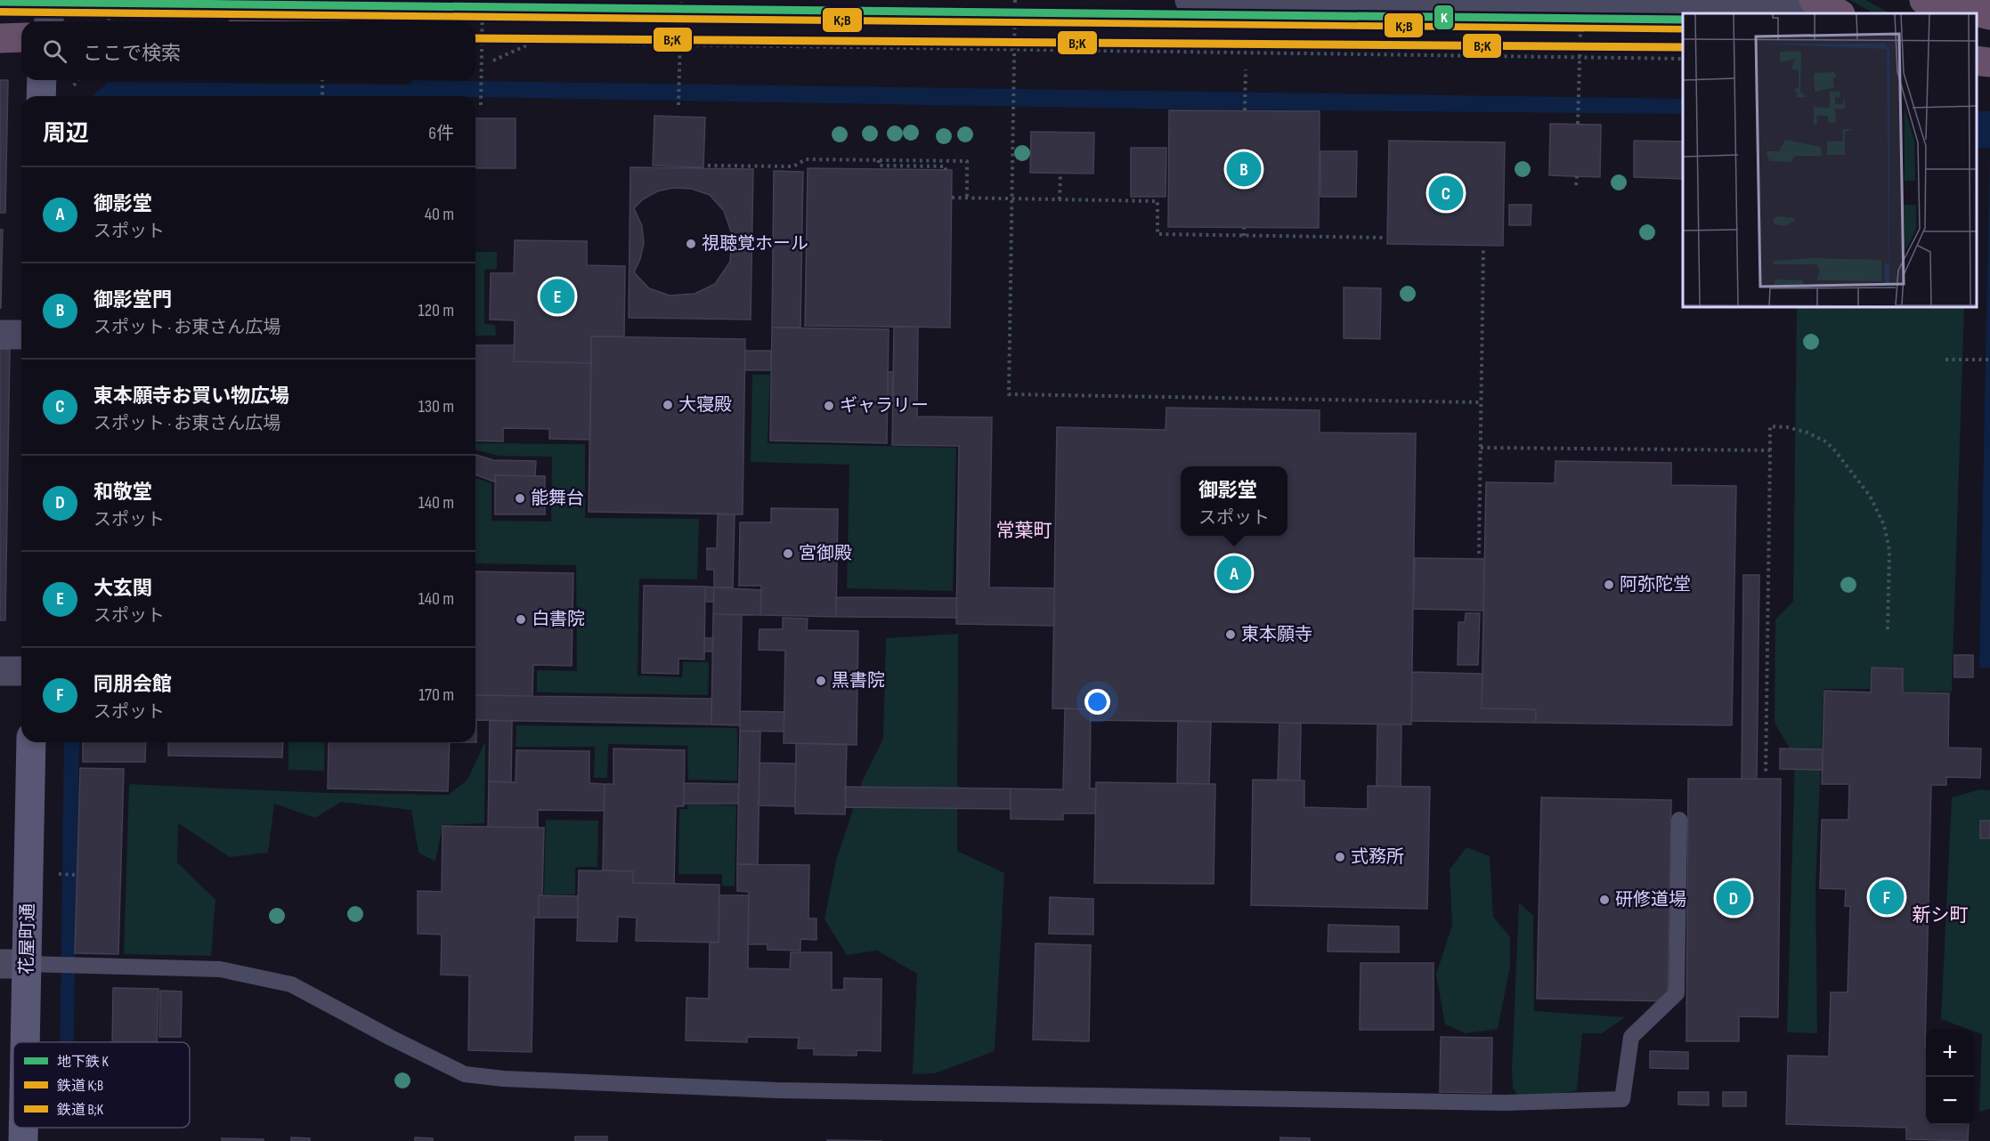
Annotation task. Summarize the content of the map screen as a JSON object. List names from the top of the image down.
{
  "streets": {
    "street": ["花屋町通"]
  },
  "districts": ["常葉町", "新シ町"],
  "places": [
    "視聴覚ホール",
    "大寝殿",
    "ギャラリー",
    "能舞台",
    "宮御殿",
    "阿弥陀堂",
    "白書院",
    "東本願寺",
    "黒書院",
    "式務所",
    "研修道場"
  ],
  "lines": ["metro line K", "rail line K;B", "rail line B;K"],
  "legend": ["地下鉄 K", "鉄道 K;B", "鉄道 B;K"],
  "page": {
    "search": "ここで検索",
    "heading": ["周辺", "6件"],
    "pins": [
      "B",
      "C",
      "E",
      "A",
      "F",
      "D"
    ],
    "list": [
      {
        "mark": "A",
        "name": "御影堂",
        "note": "スポット",
        "value": "40 m"
      },
      {
        "mark": "B",
        "name": "御影堂門",
        "note": "スポット · お東さん広場",
        "value": "120 m"
      },
      {
        "mark": "C",
        "name": "東本願寺お買い物広場",
        "note": "スポット · お東さん広場",
        "value": "130 m"
      },
      {
        "mark": "D",
        "name": "和敬堂",
        "note": "スポット",
        "value": "140 m"
      },
      {
        "mark": "E",
        "name": "大玄関",
        "note": "スポット",
        "value": "140 m"
      },
      {
        "mark": "F",
        "name": "同朋会館",
        "note": "スポット",
        "value": "170 m"
      }
    ],
    "popup": ["御影堂", "スポット"],
    "map_buttons": ["+", "−"]
  }
}
